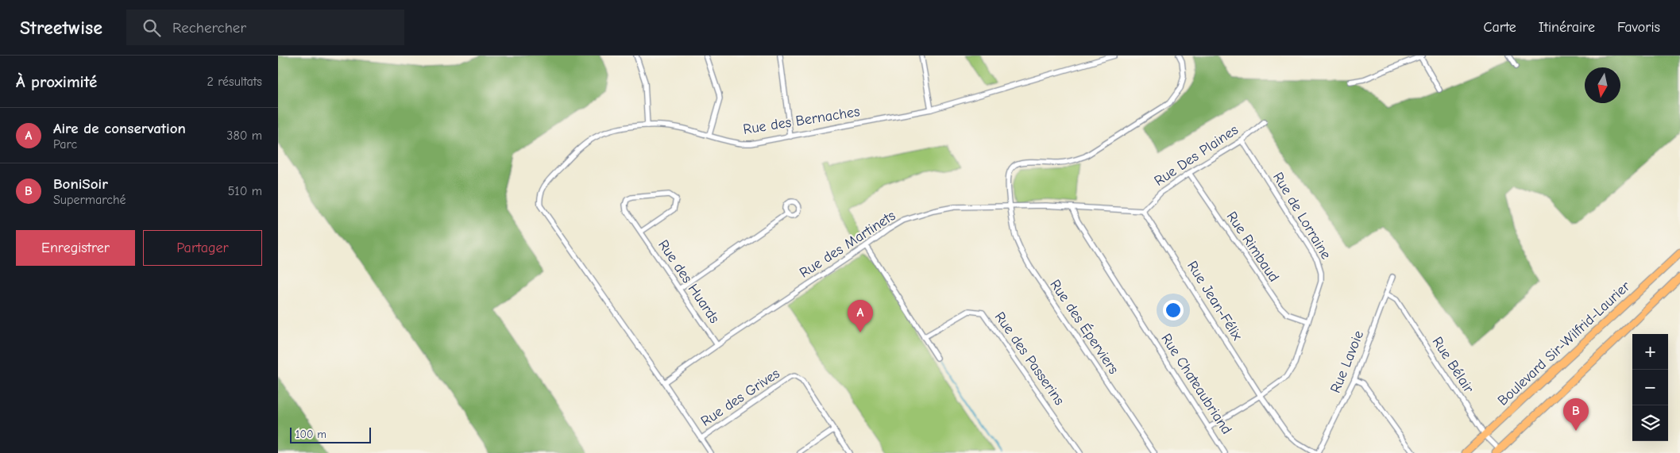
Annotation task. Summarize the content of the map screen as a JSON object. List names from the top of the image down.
{
  "streets": {
    "main road": ["Boulevard Sir-Wilfrid-Laurier"],
    "street": [
      "Rue des Bernaches",
      "Rue Des Plaines",
      "Rue de Lorraine",
      "Rue des Martinets",
      "Rue Rimbaud",
      "Rue des Huards",
      "Rue Jean-Félix",
      "Rue des Éperviers",
      "Rue des Passerins",
      "Rue Lavoie",
      "Rue Bélair",
      "Rue Chateaubriand",
      "Rue des Grives"
    ]
  },
  "crossings": [
    ["Rue des Bernaches", "Rue des Martinets"],
    ["Rue des Bernaches", "Rue des Grives"],
    ["Rue Des Plaines", "Rue de Lorraine"],
    ["Rue Des Plaines", "Rue Rimbaud"],
    ["Rue Des Plaines", "Rue Jean-Félix"],
    ["Rue de Lorraine", "Rue Rimbaud"],
    ["Rue de Lorraine", "Rue Jean-Félix"],
    ["Rue de Lorraine", "Rue Chateaubriand"],
    ["Rue des Martinets", "Rue des Huards"],
    ["Rue des Martinets", "Rue des Éperviers"],
    ["Rue des Martinets", "Rue Chateaubriand"],
    ["Rue Jean-Félix", "Rue Lavoie"],
    ["Boulevard Sir-Wilfrid-Laurier", "Rue Bélair"],
    ["Rue Lavoie", "Rue Bélair"]
  ],
  "scale_bar": "100 m",
  "north": "bottom",
  "page": {
    "header": "Streetwise",
    "search": "Rechercher",
    "nav": ["Carte", "Itinéraire", "Favoris"],
    "heading": ["À proximité", "2 résultats"],
    "list": [
      {
        "mark": "A",
        "name": "Aire de conservation",
        "note": "Parc",
        "value": "380 m"
      },
      {
        "mark": "B",
        "name": "BoniSoir",
        "note": "Supermarché",
        "value": "510 m"
      }
    ],
    "buttons": ["Enregistrer", "Partager"],
    "pins": ["A", "B"],
    "map_buttons": ["+", "−"],
    "scale": "100 m"
  }
}
